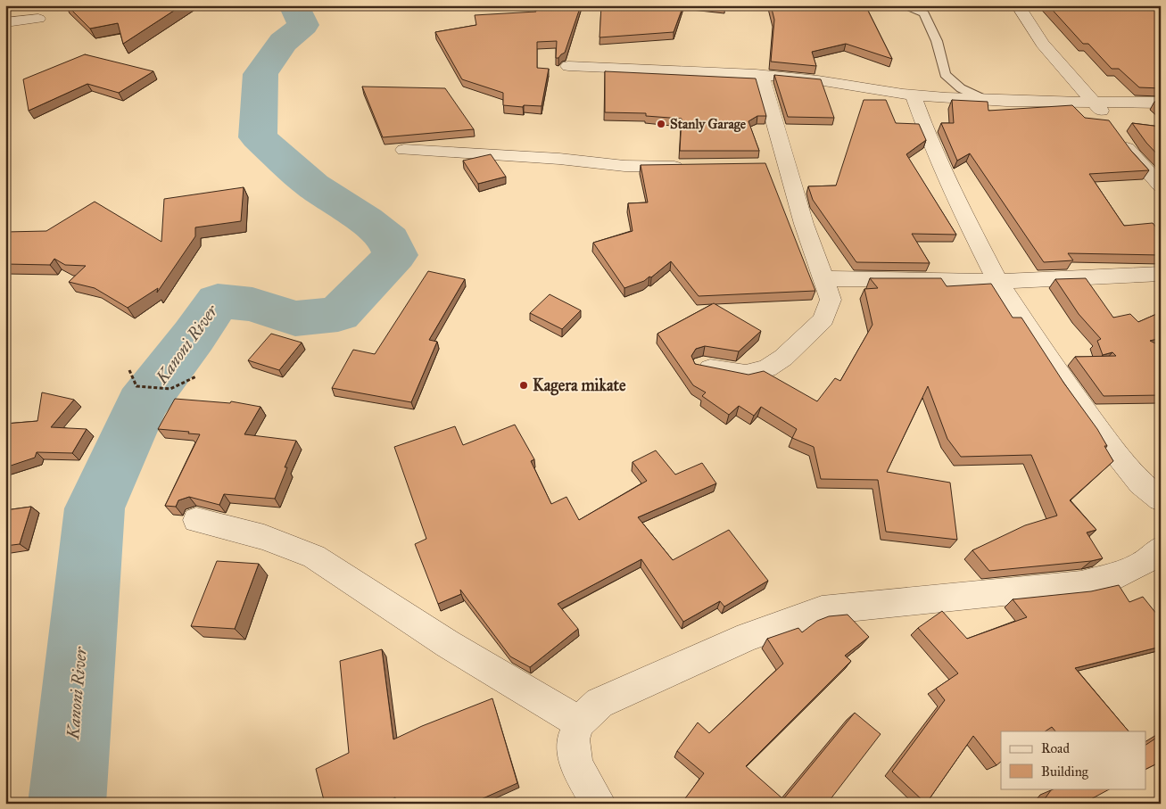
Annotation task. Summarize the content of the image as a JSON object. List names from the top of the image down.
{
  "water": ["Kanoni River"],
  "places": ["Stanly Garage", "Kagera mikate"],
  "legend": ["Road", "Building"]
}
